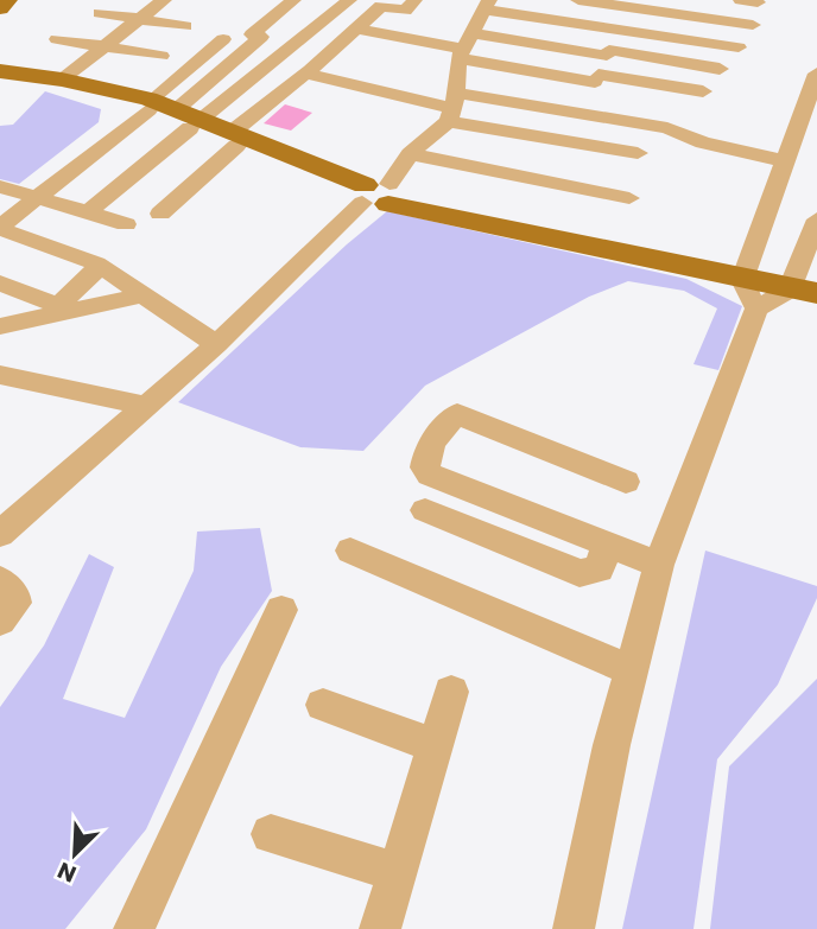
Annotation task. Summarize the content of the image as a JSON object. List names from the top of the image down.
{
  "north": "bottom left"
}
